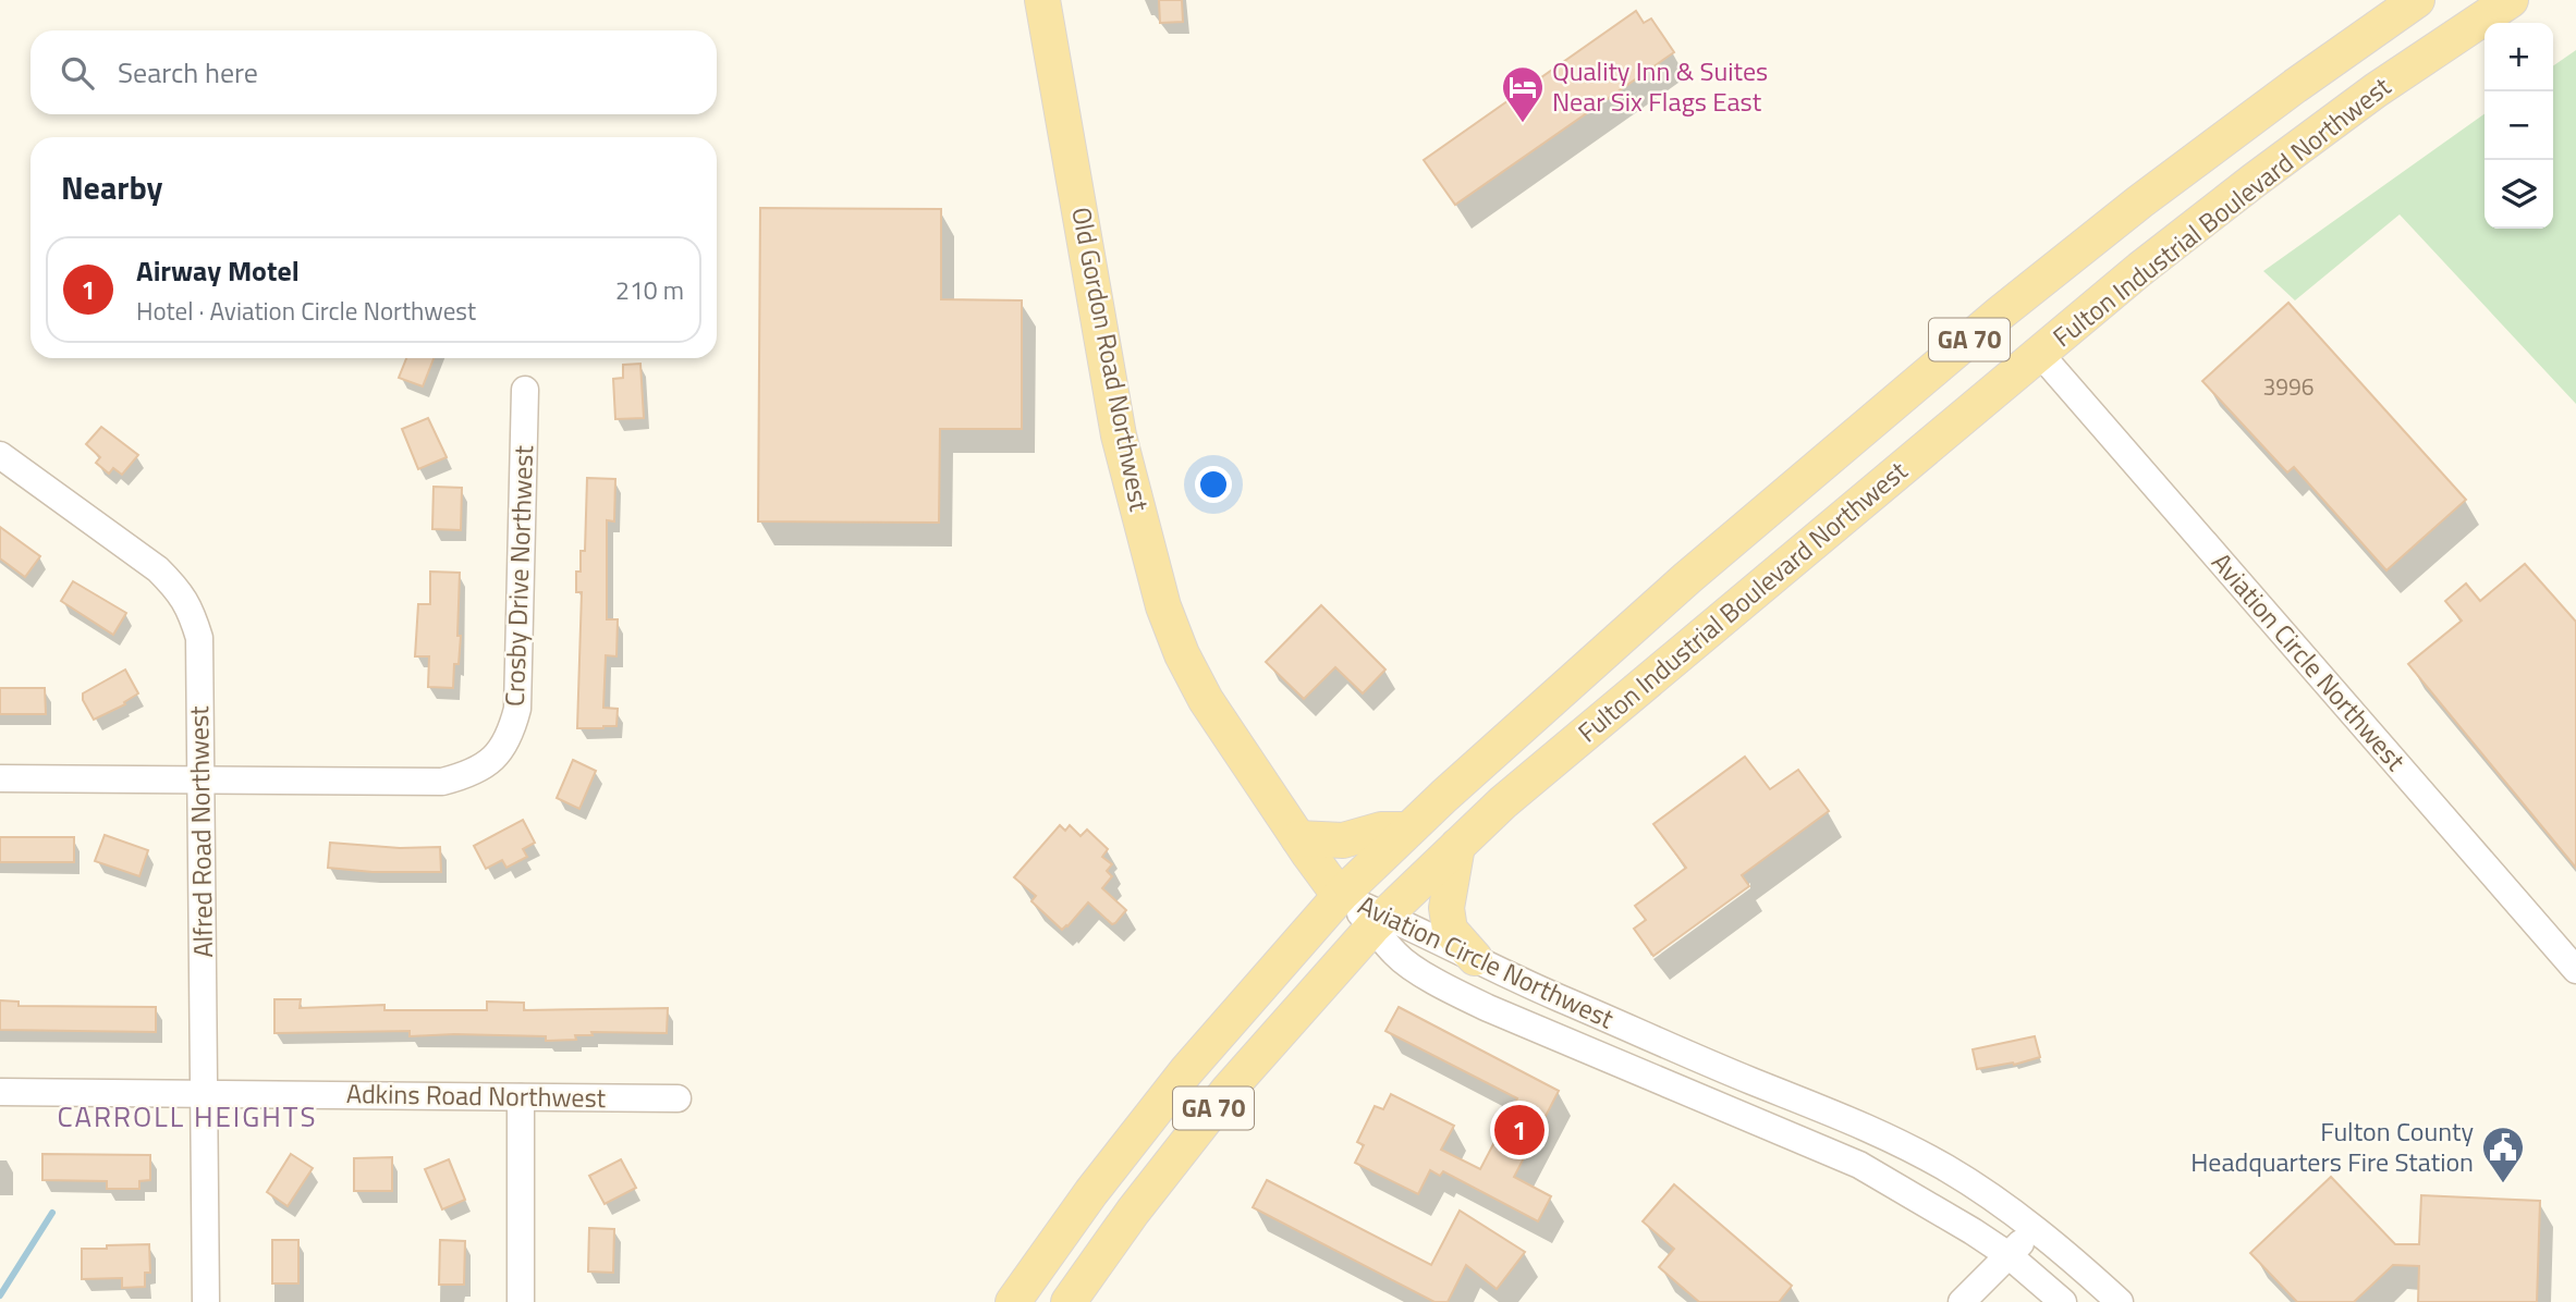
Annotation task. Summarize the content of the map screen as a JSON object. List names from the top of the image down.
{
  "streets": {
    "main road": ["Fulton Industrial Boulevard Northwest", "GA 70", "Old Gordon Road Northwest"],
    "street": [
      "Crosby Drive Northwest",
      "Aviation Circle Northwest",
      "Alfred Road Northwest",
      "Adkins Road Northwest"
    ]
  },
  "crossings": [
    ["Fulton Industrial Boulevard Northwest", "Old Gordon Road Northwest"],
    ["Fulton Industrial Boulevard Northwest", "Aviation Circle Northwest"],
    ["Old Gordon Road Northwest", "Aviation Circle Northwest"],
    ["Crosby Drive Northwest", "Alfred Road Northwest"],
    ["Alfred Road Northwest", "Adkins Road Northwest"]
  ],
  "districts": ["CARROLL HEIGHTS"],
  "places": {
    "hotel": ["Quality Inn & Suites Near Six Flags East"],
    "public building": ["Fulton County Headquarters Fire Station"]
  },
  "house_numbers": ["3996"],
  "page": {
    "map_buttons": ["+", "−"],
    "search": "Search here",
    "heading": "Nearby",
    "list": [
      {
        "mark": "1",
        "name": "Airway Motel",
        "note": "Hotel · Aviation Circle Northwest",
        "value": "210 m"
      }
    ],
    "pins": "1"
  }
}
